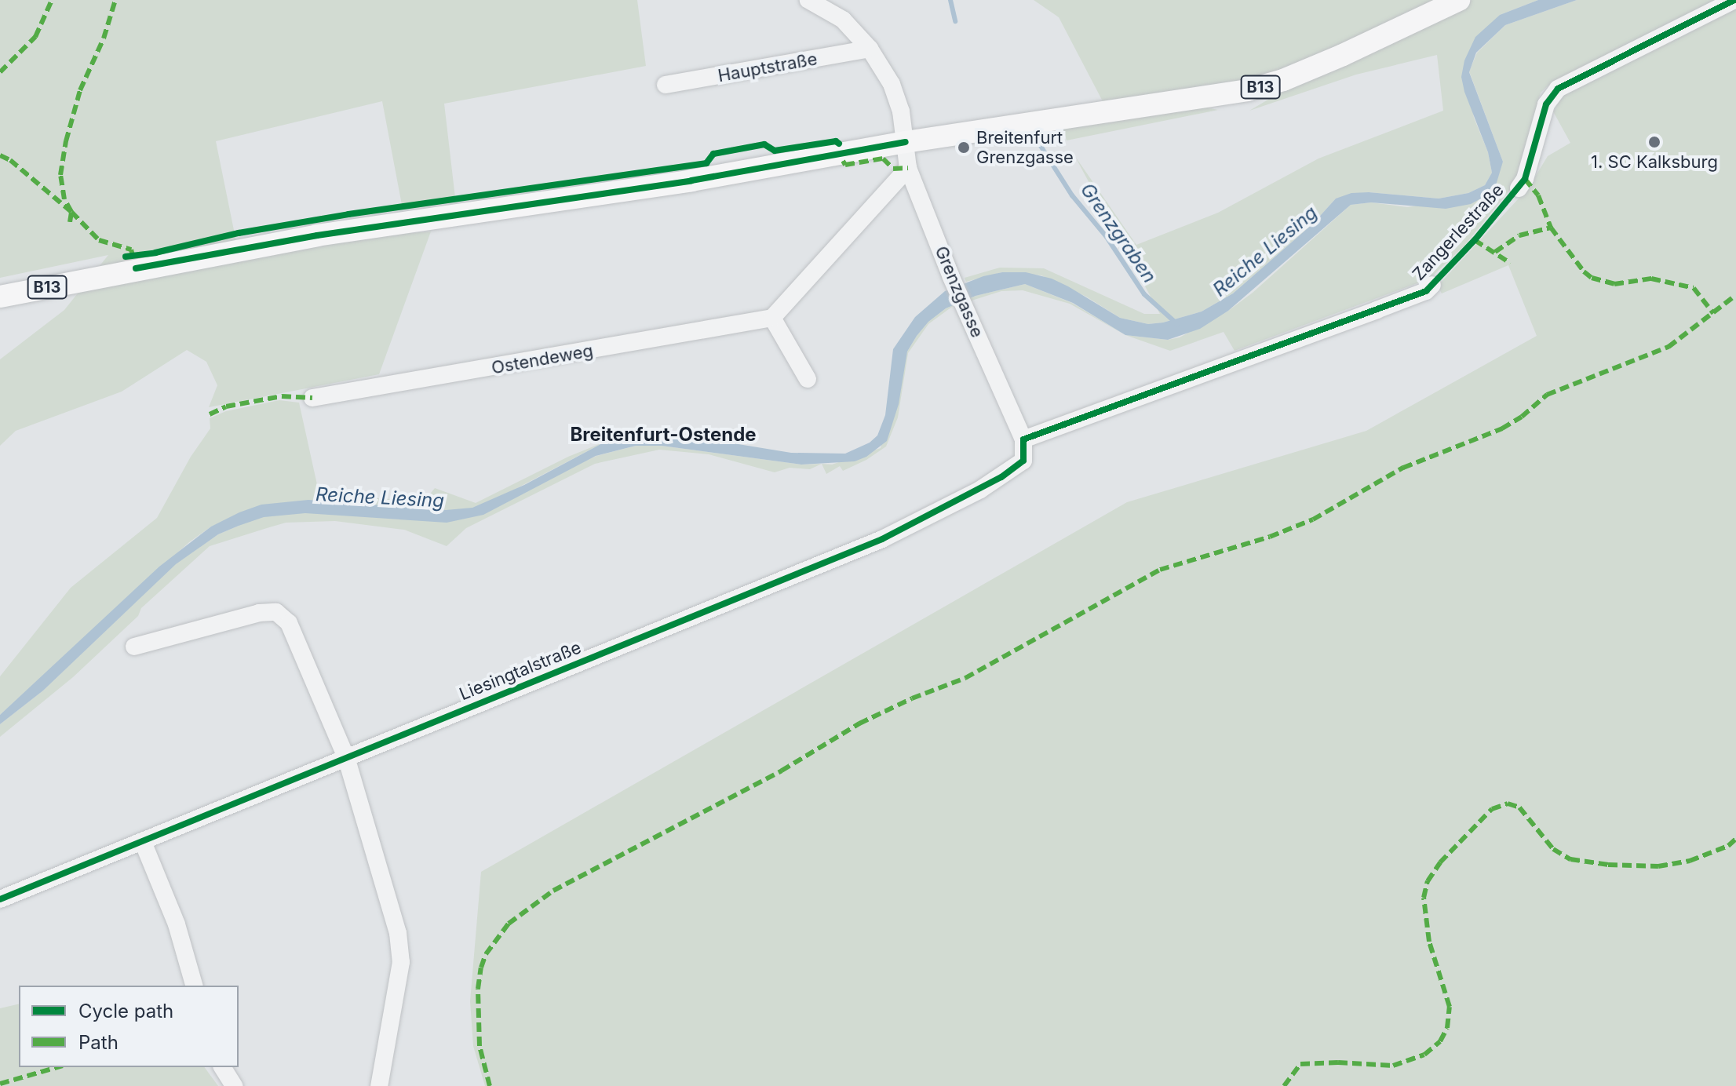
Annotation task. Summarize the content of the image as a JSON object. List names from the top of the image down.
{
  "streets": {
    "main road": ["B13"],
    "street": [
      "Hauptstraße",
      "Zangerlestraße",
      "Grenzgasse",
      "Ostendeweg",
      "Liesingtalstraße"
    ]
  },
  "crossings": [
    ["B13", "Grenzgasse"],
    ["Zangerlestraße", "Grenzgasse"],
    ["Zangerlestraße", "Liesingtalstraße"],
    ["Grenzgasse", "Liesingtalstraße"]
  ],
  "districts": ["Breitenfurt-Ostende"],
  "water": ["Grenzgraben", "Reiche Liesing"],
  "places": ["1. SC Kalksburg", "Breitenfurt Grenzgasse"],
  "legend": ["Cycle path", "Path"]
}
